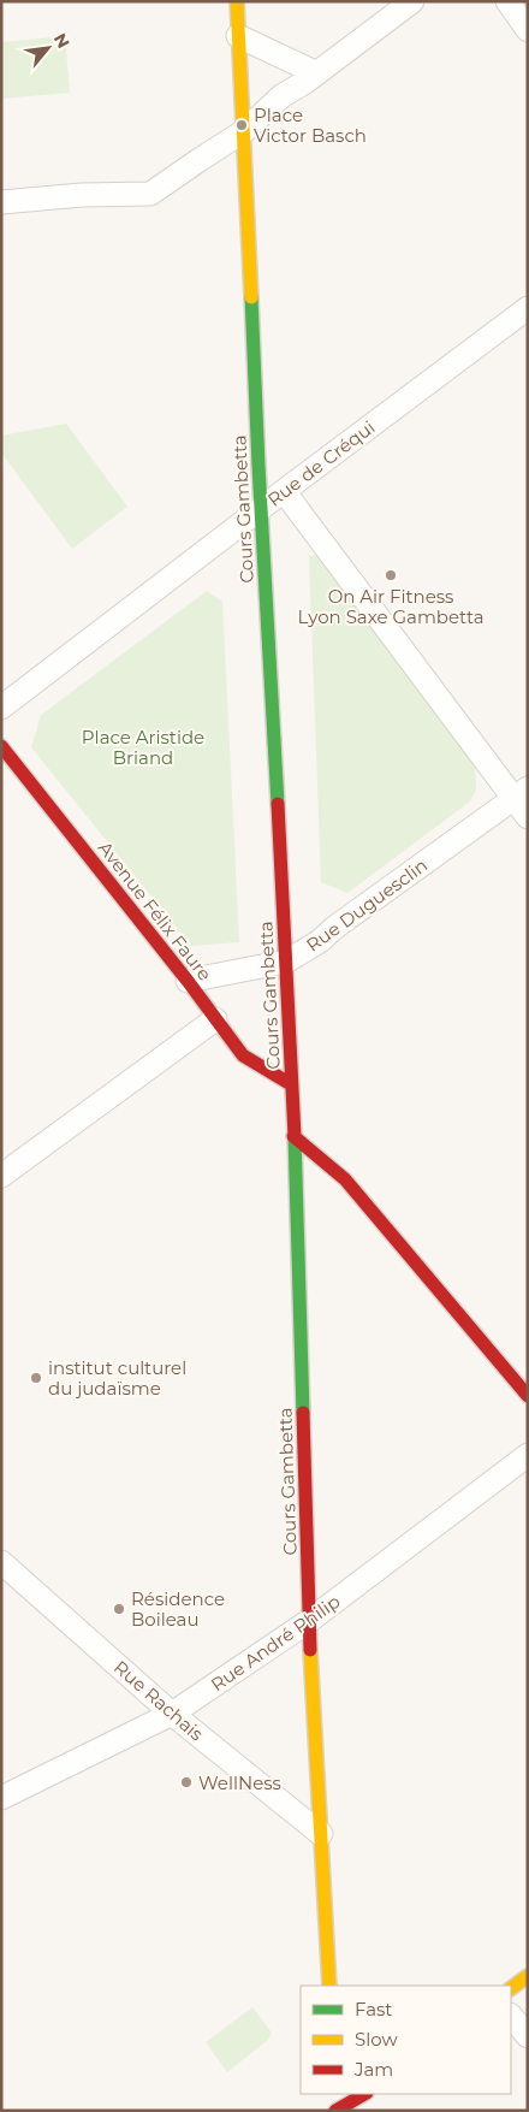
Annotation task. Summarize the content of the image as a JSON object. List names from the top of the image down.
{
  "streets": {
    "main road": ["Cours Gambetta", "Avenue Félix Faure"],
    "street": [
      "Rue de Créqui",
      "Rue Duguesclin",
      "Rue André Philip",
      "Rue Rachais"
    ]
  },
  "crossings": [
    ["Rue de Créqui", "Cours Gambetta"],
    ["Cours Gambetta", "Rue Duguesclin"],
    ["Cours Gambetta", "Avenue Félix Faure"],
    ["Cours Gambetta", "Rue André Philip"],
    ["Cours Gambetta", "Rue Rachais"],
    ["Rue Duguesclin", "Avenue Félix Faure"],
    ["Rue André Philip", "Rue Rachais"]
  ],
  "parks": ["Place Aristide Briand"],
  "places": [
    "Place Victor Basch",
    "On Air Fitness Lyon Saxe Gambetta",
    "institut culturel du judaïsme",
    "Résidence Boileau",
    "WellNess"
  ],
  "legend": ["Fast", "Slow", "Jam"],
  "north": "top right"
}
